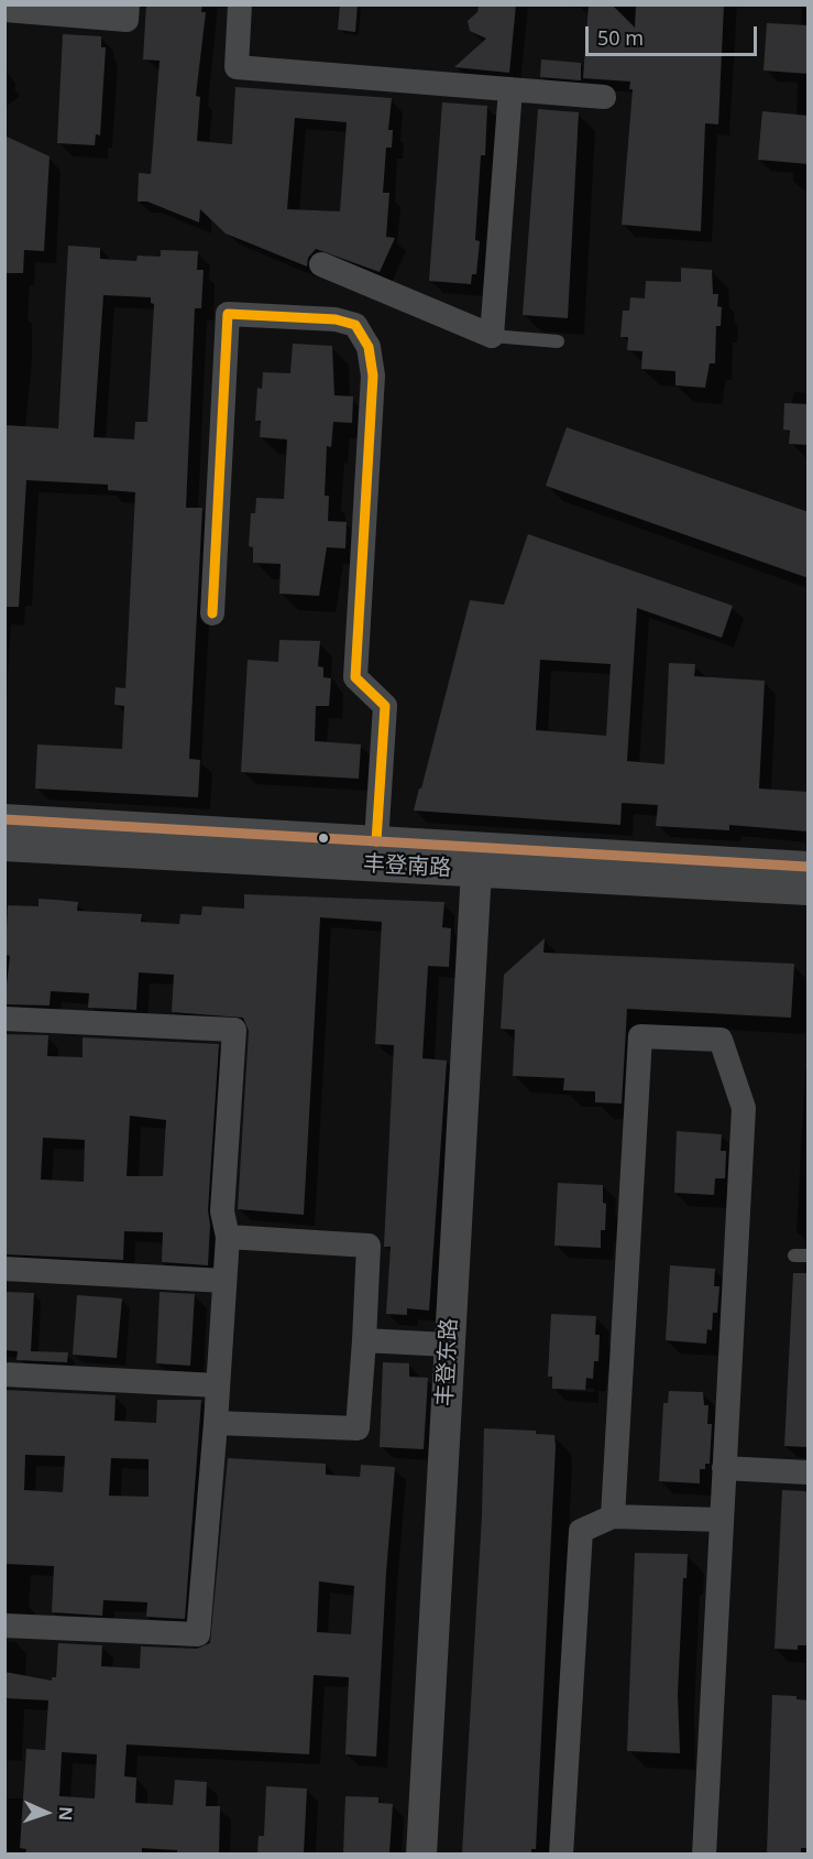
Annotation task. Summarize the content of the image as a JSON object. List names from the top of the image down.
{
  "streets": {
    "street": ["丰登南路", "丰登东路"]
  },
  "crossings": [
    ["丰登南路", "丰登东路"]
  ],
  "scale_bar": "50 m",
  "north": "right"
}
